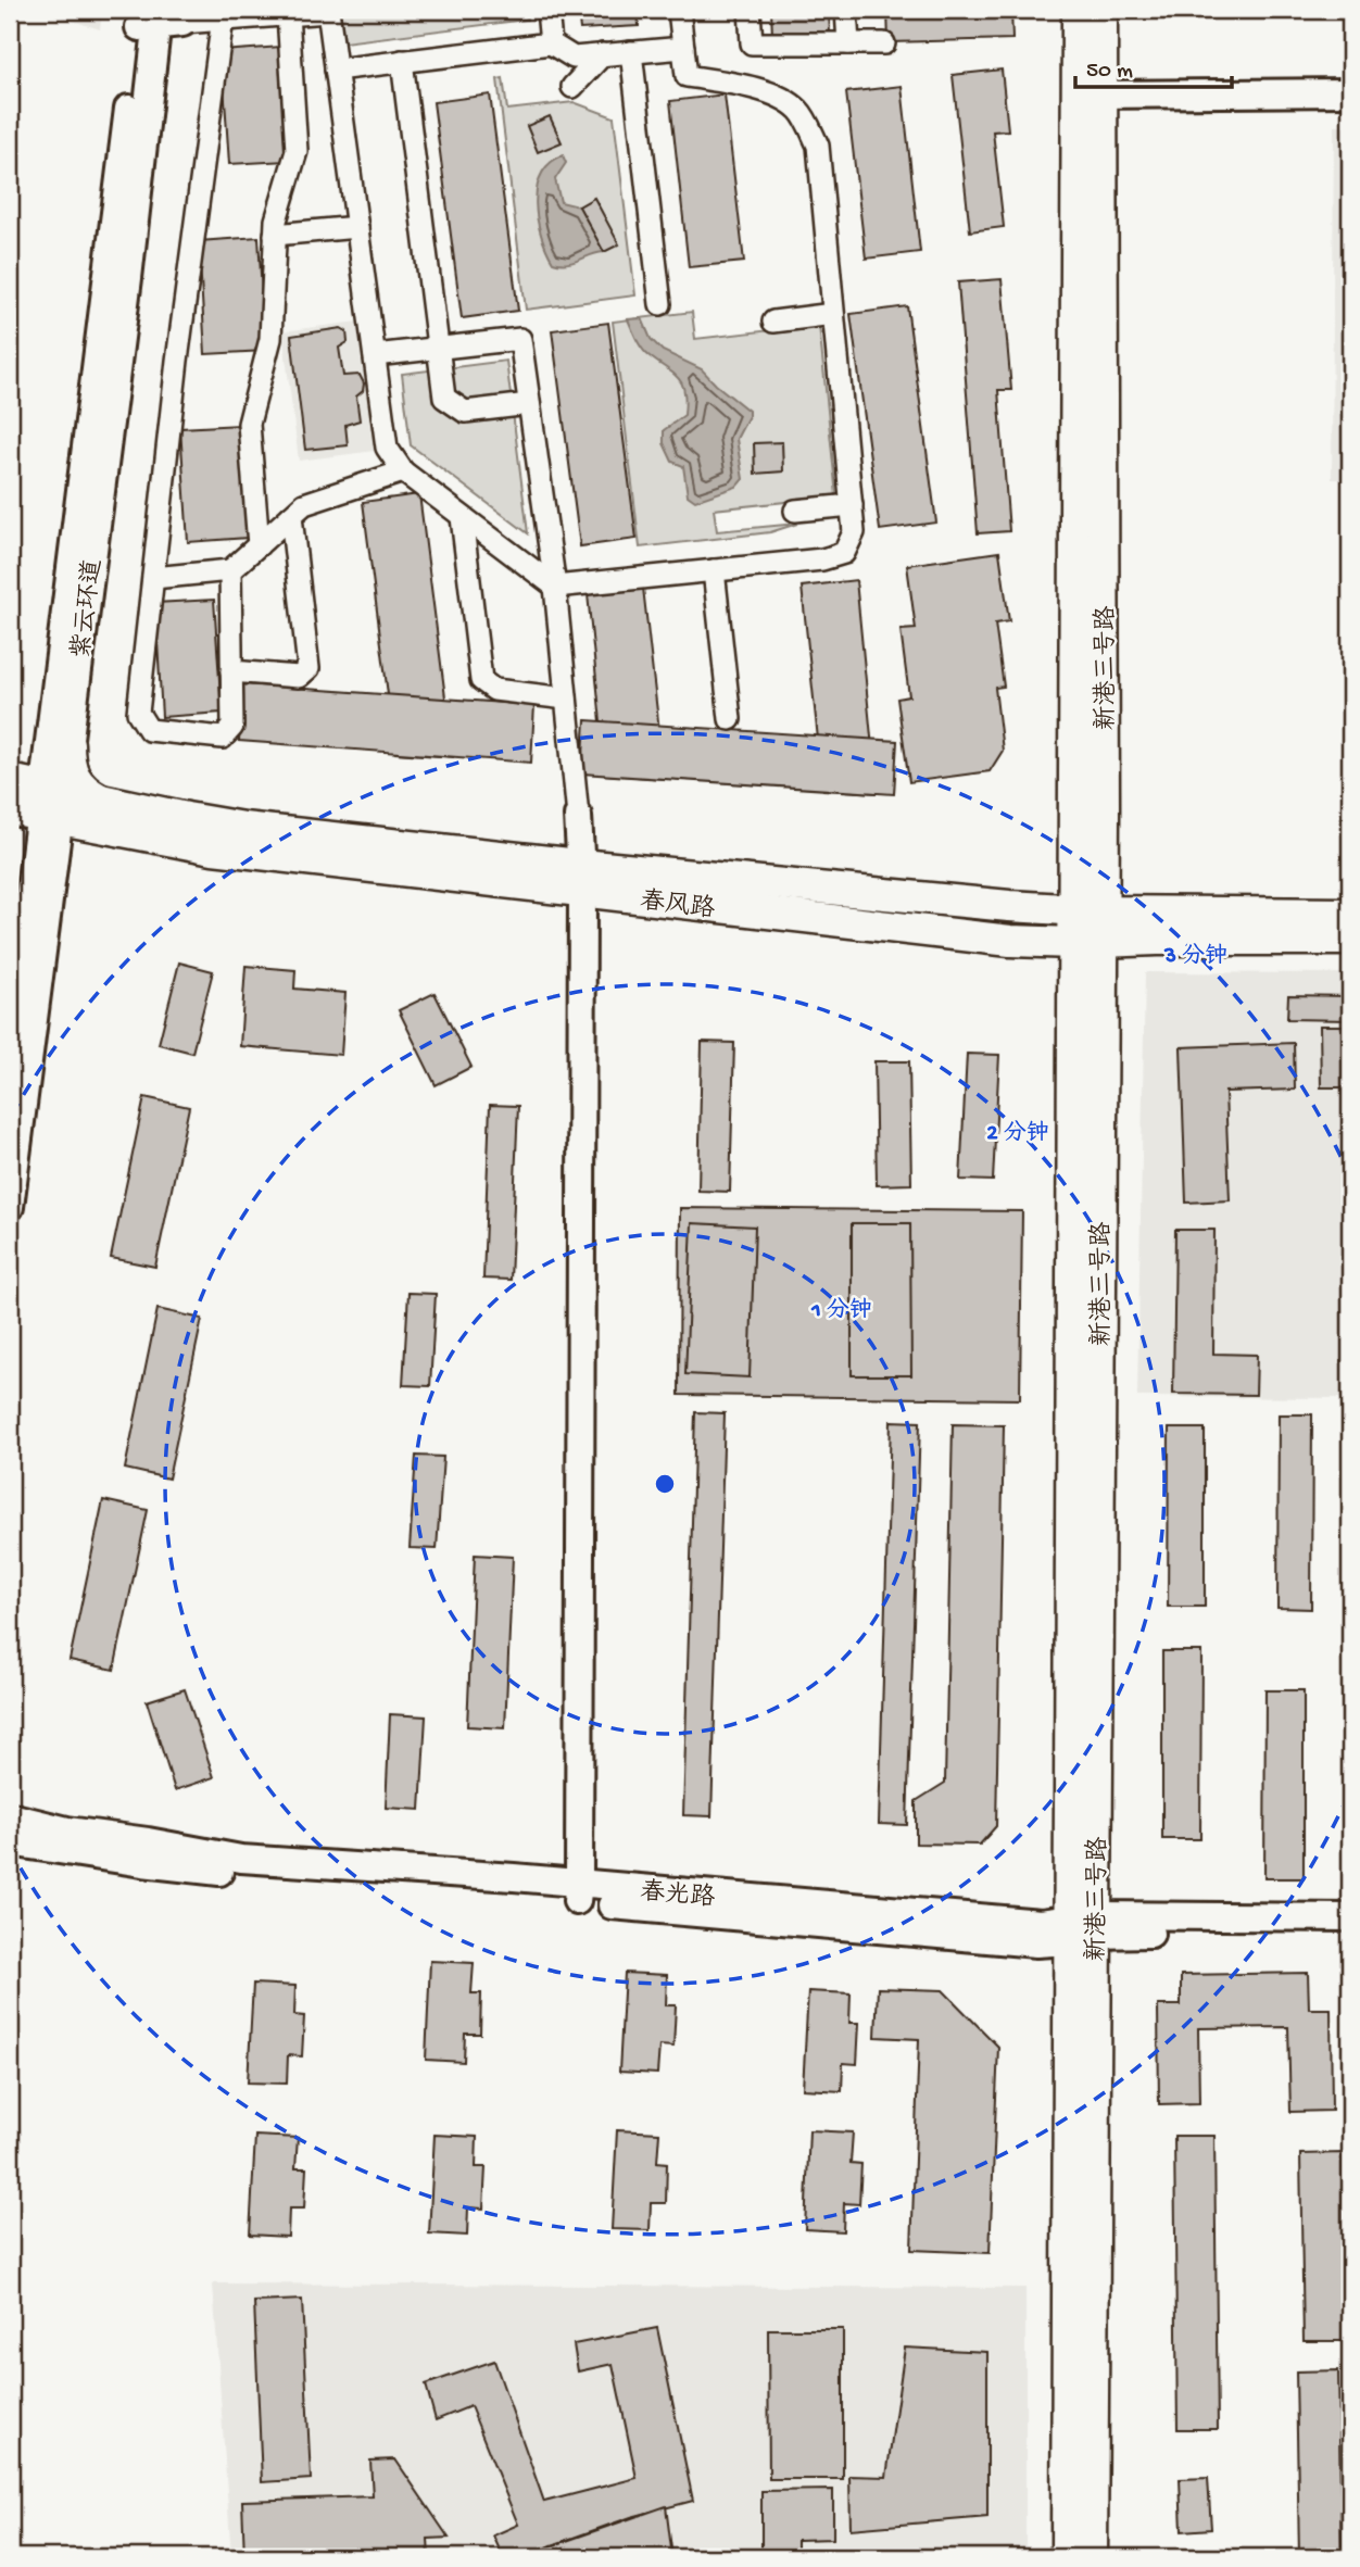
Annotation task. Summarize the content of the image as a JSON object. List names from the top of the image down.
{
  "streets": {
    "main road": ["新港三号路", "春风路"],
    "street": ["紫云环道", "春光路"]
  },
  "crossings": [
    ["紫云环道", "春风路"],
    ["新港三号路", "春风路"],
    ["新港三号路", "春光路"]
  ],
  "scale_bar": "50 m",
  "rings": ["3 分钟", "2 分钟", "1 分钟"]
}
